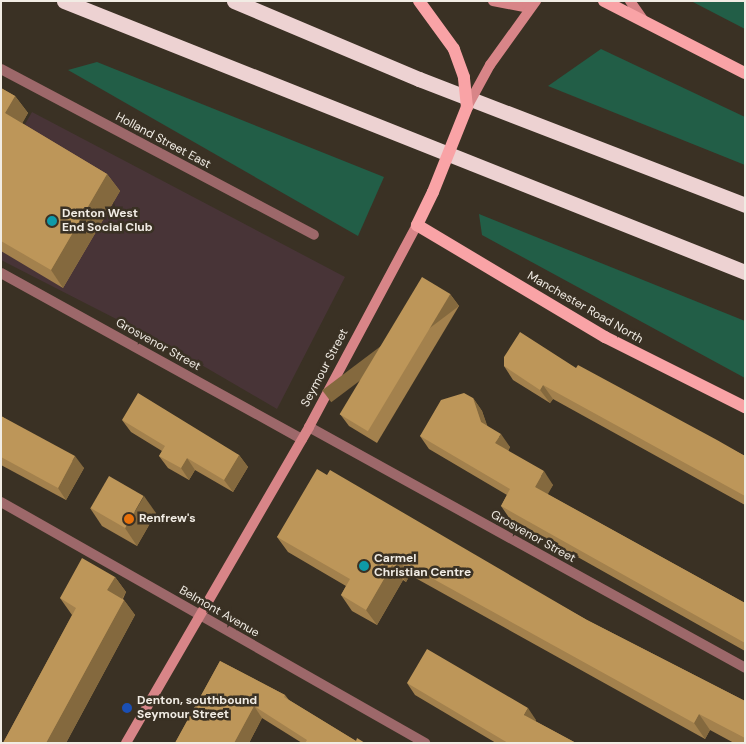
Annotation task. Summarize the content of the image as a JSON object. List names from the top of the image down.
{
  "streets": {
    "main road": ["Manchester Road North", "Seymour Street"],
    "street": ["Holland Street East", "Grosvenor Street", "Belmont Avenue"]
  },
  "crossings": [
    ["Manchester Road North", "Seymour Street"],
    ["Grosvenor Street", "Seymour Street"],
    ["Seymour Street", "Belmont Avenue"]
  ],
  "places": [
    "Denton West End Social Club",
    "Renfrew's",
    "Carmel Christian Centre",
    "Denton, southbound Seymour Street"
  ]
}
